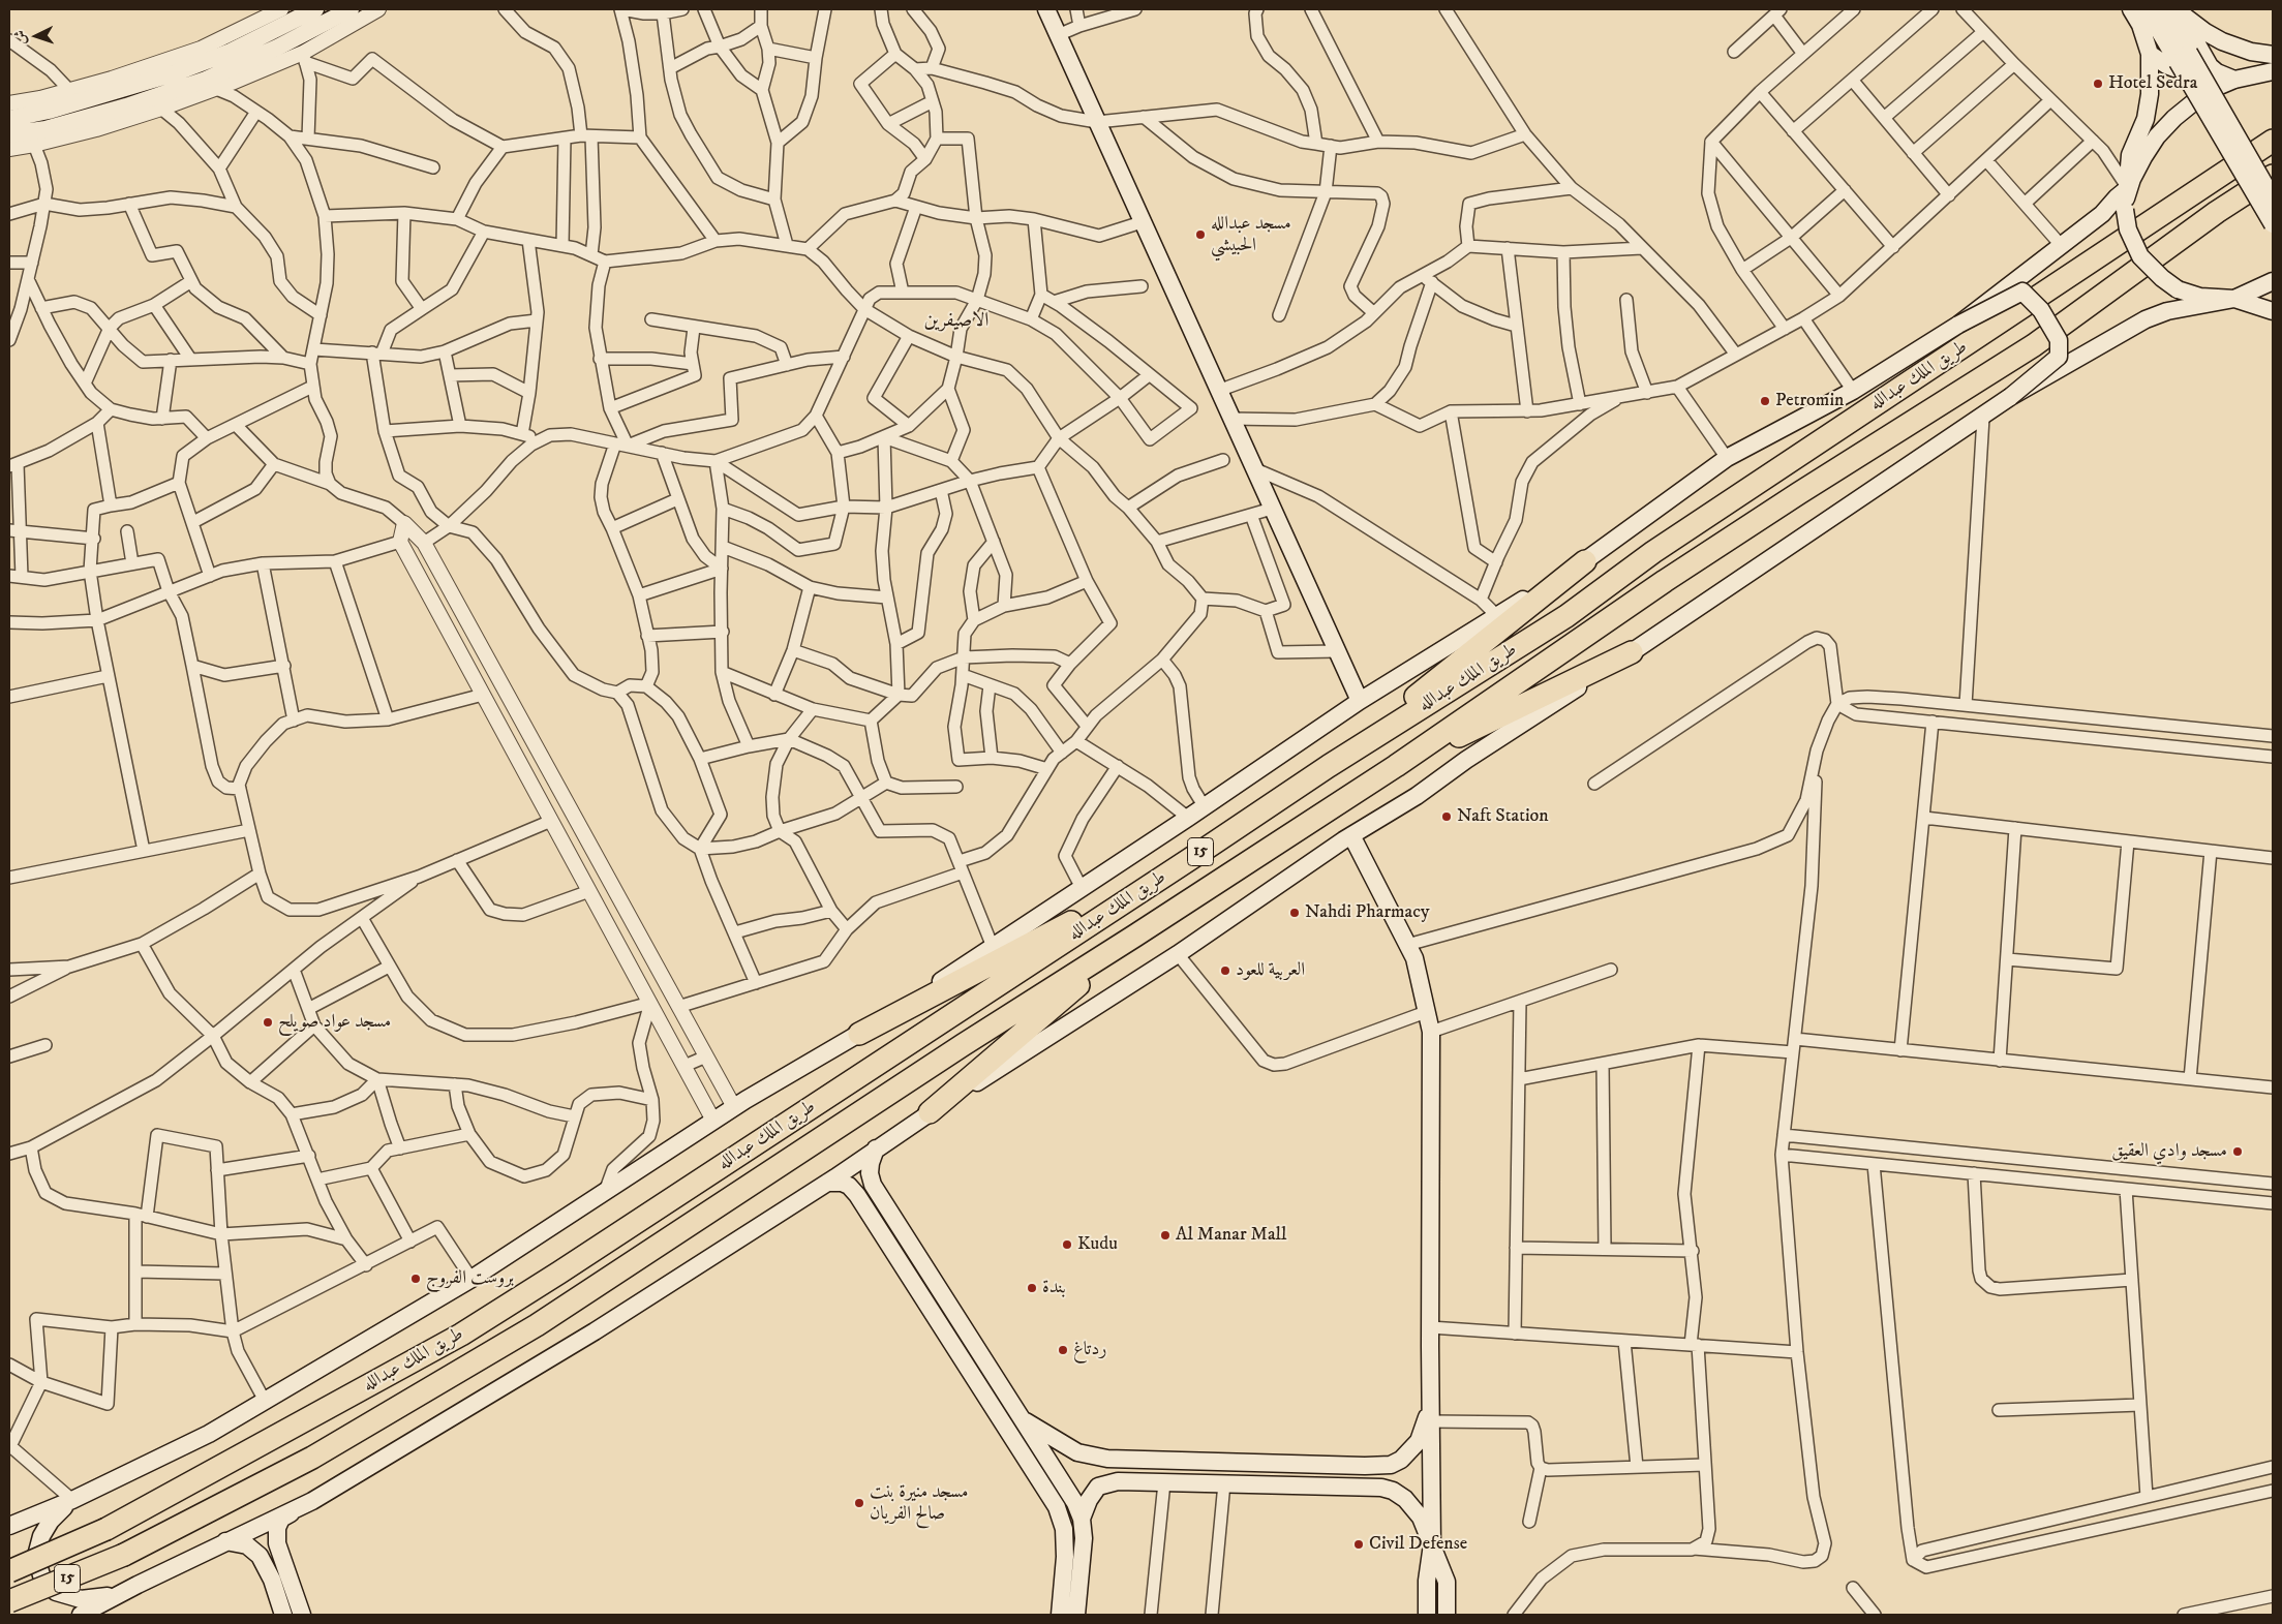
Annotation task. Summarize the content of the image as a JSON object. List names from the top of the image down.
{
  "streets": {
    "highway": ["طريق الملك عبدالله", "15"]
  },
  "districts": ["الاصيفرين"],
  "places": [
    "Hotel Sedra",
    "مسجد عبدالله الحبيشي",
    "Petromin",
    "Naft Station",
    "Nahdi Pharmacy",
    "العربية للعود",
    "مسجد عواد صويلح",
    "مسجد وادي العقيق",
    "Al Manar Mall",
    "Kudu",
    "بروست الفروج",
    "بندة",
    "ردتاغ",
    "مسجد منيرة بنت صالح الفريان",
    "Civil Defense"
  ],
  "north": "left"
}
